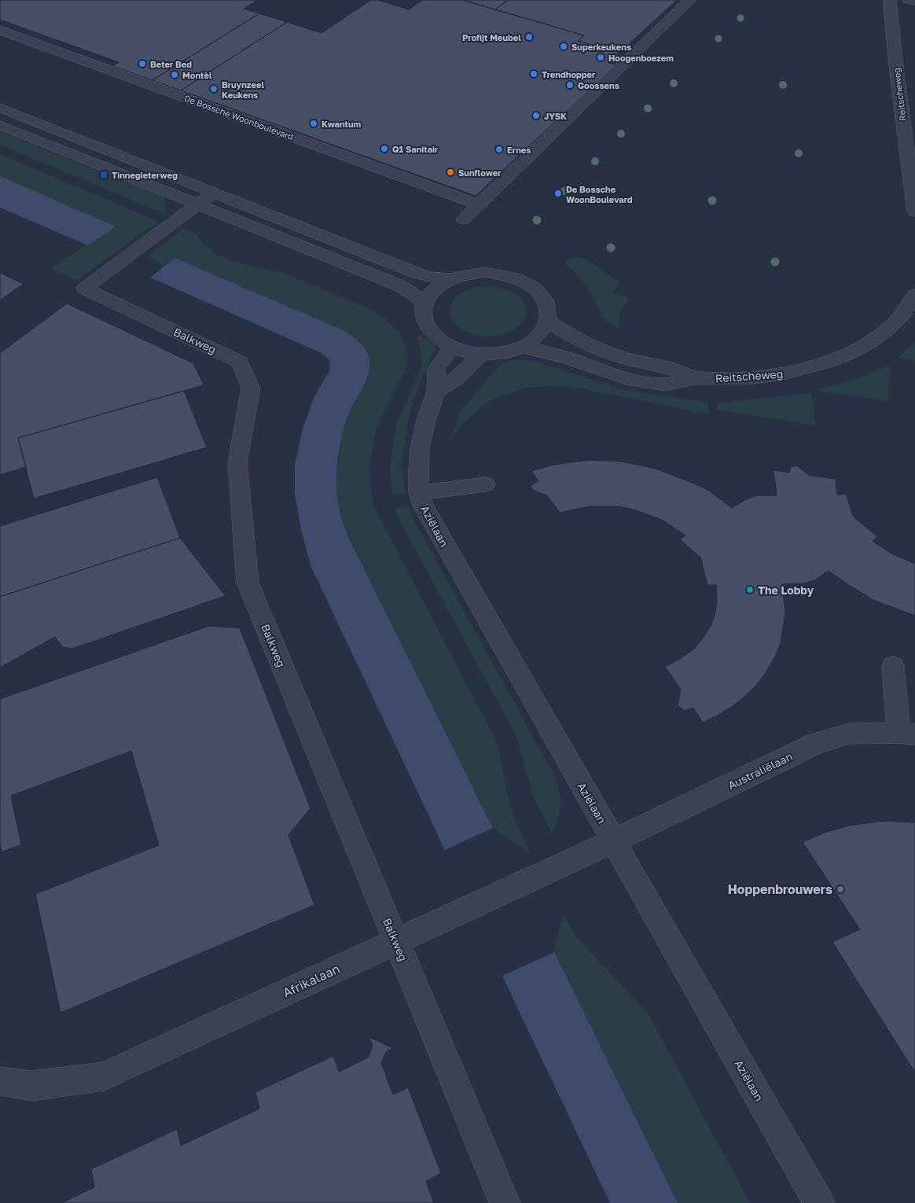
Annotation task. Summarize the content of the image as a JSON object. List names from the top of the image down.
{
  "streets": {
    "street": [
      "Reitscheweg",
      "De Bossche Woonboulevard",
      "Balkweg",
      "Aziëlaan",
      "Australiëlaan",
      "Afrikalaan"
    ]
  },
  "crossings": [
    ["Reitscheweg", "Aziëlaan"],
    ["Balkweg", "Afrikalaan"],
    ["Aziëlaan", "Australiëlaan"],
    ["Aziëlaan", "Afrikalaan"],
    ["Australiëlaan", "Afrikalaan"]
  ],
  "places": {
    "other": [
      "Profijt Meubel",
      "Superkeukens",
      "Hoogenboezem",
      "Beter Bed",
      "Trendhopper",
      "Montèl",
      "Goossens",
      "Bruynzeel Keukens",
      "JYSK",
      "Kwantum",
      "Q1 Sanitair",
      "Ernes",
      "Sunflower",
      "De Bossche WoonBoulevard",
      "The Lobby",
      "Hoppenbrouwers"
    ],
    "transit": ["Tinnegieterweg"]
  }
}
